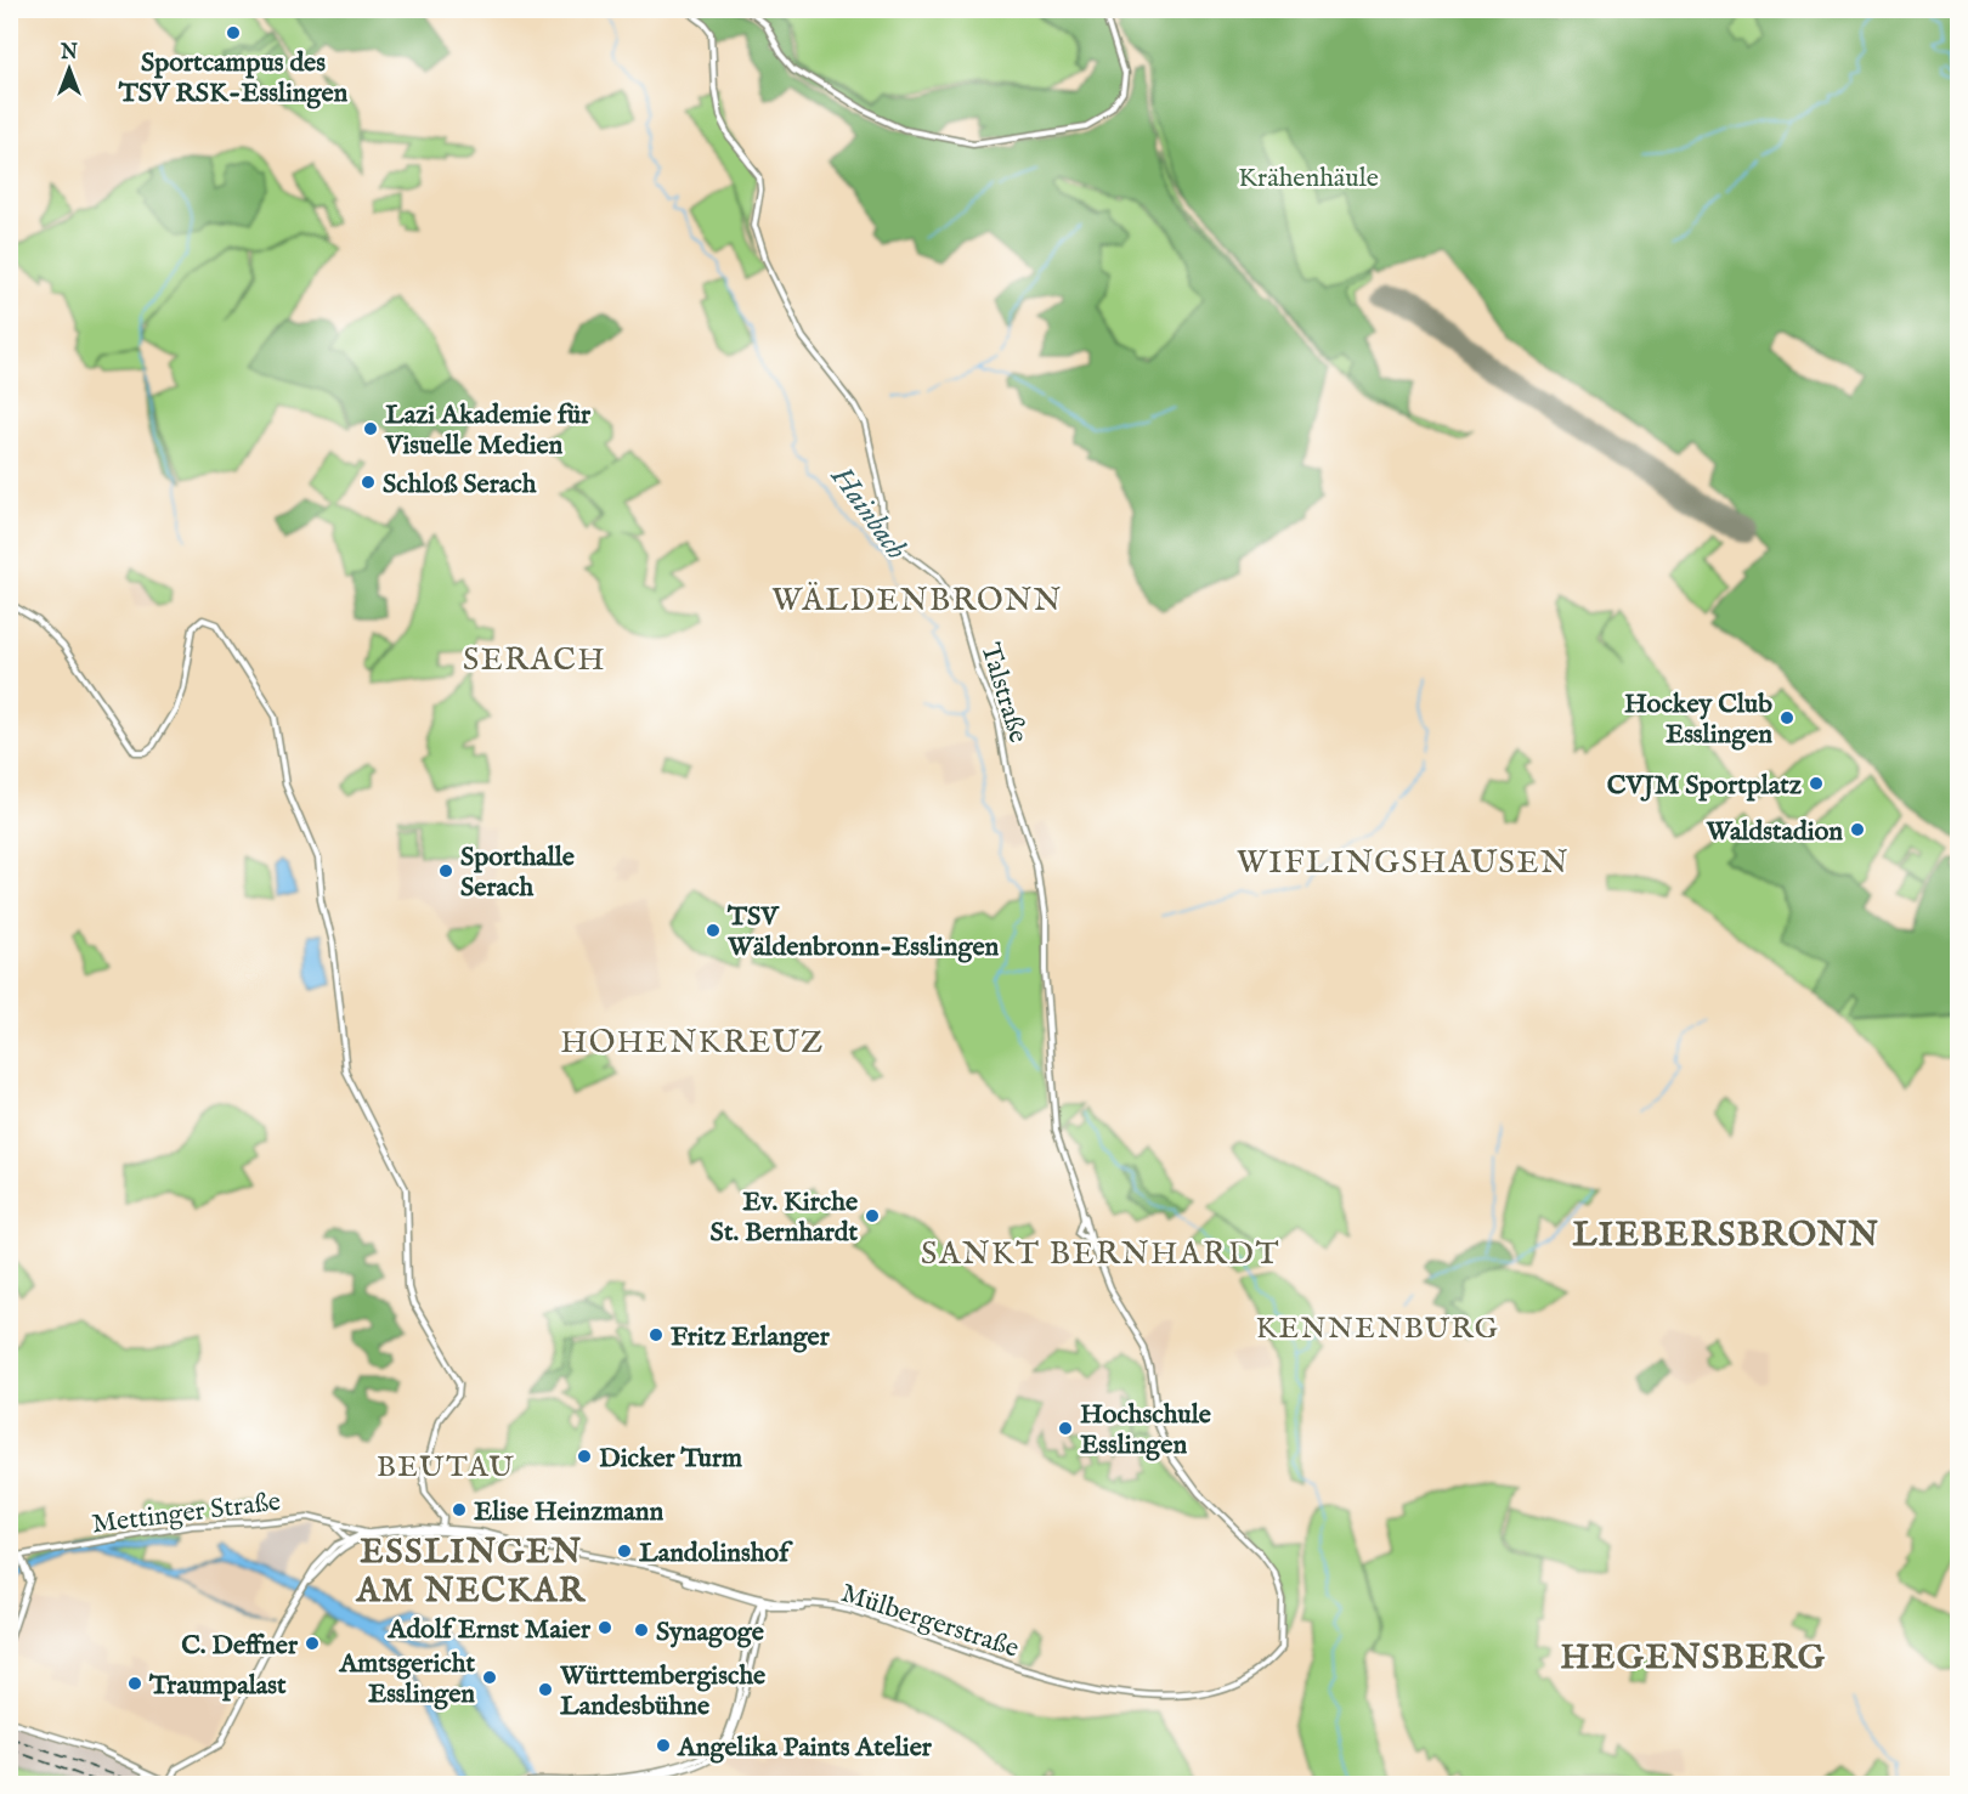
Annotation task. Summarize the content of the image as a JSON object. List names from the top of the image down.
{
  "streets": {
    "main road": ["Talstraße", "Mettinger Straße", "Mülbergerstraße"]
  },
  "crossings": [
    ["Talstraße", "Mülbergerstraße"]
  ],
  "districts": [
    "WÄLDENBRONN",
    "SERACH",
    "WIFLINGSHAUSEN",
    "HOHENKREUZ",
    "LIEBERSBRONN",
    "SANKT BERNHARDT",
    "KENNENBURG",
    "BEUTAU",
    "ESSLINGEN AM NECKAR",
    "HEGENSBERG"
  ],
  "water": ["Hainbach"],
  "parks": ["Krähenhäule"],
  "places": [
    "Sportcampus des TSV RSK-Esslingen",
    "Lazi Akademie für Visuelle Medien",
    "Schloß Serach",
    "Hockey Club Esslingen",
    "CVJM Sportplatz",
    "Waldstadion",
    "Sporthalle Serach",
    "TSV Wäldenbronn-Esslingen",
    "Ev. Kirche St. Bernhardt",
    "Fritz Erlanger",
    "Hochschule Esslingen",
    "Dicker Turm",
    "Elise Heinzmann",
    "Landolinshof",
    "Adolf Ernst Maier",
    "Synagoge",
    "C. Deffner",
    "Amtsgericht Esslingen",
    "Traumpalast",
    "Württembergische Landesbühne",
    "Angelika Paints Atelier"
  ],
  "north": "top"
}
